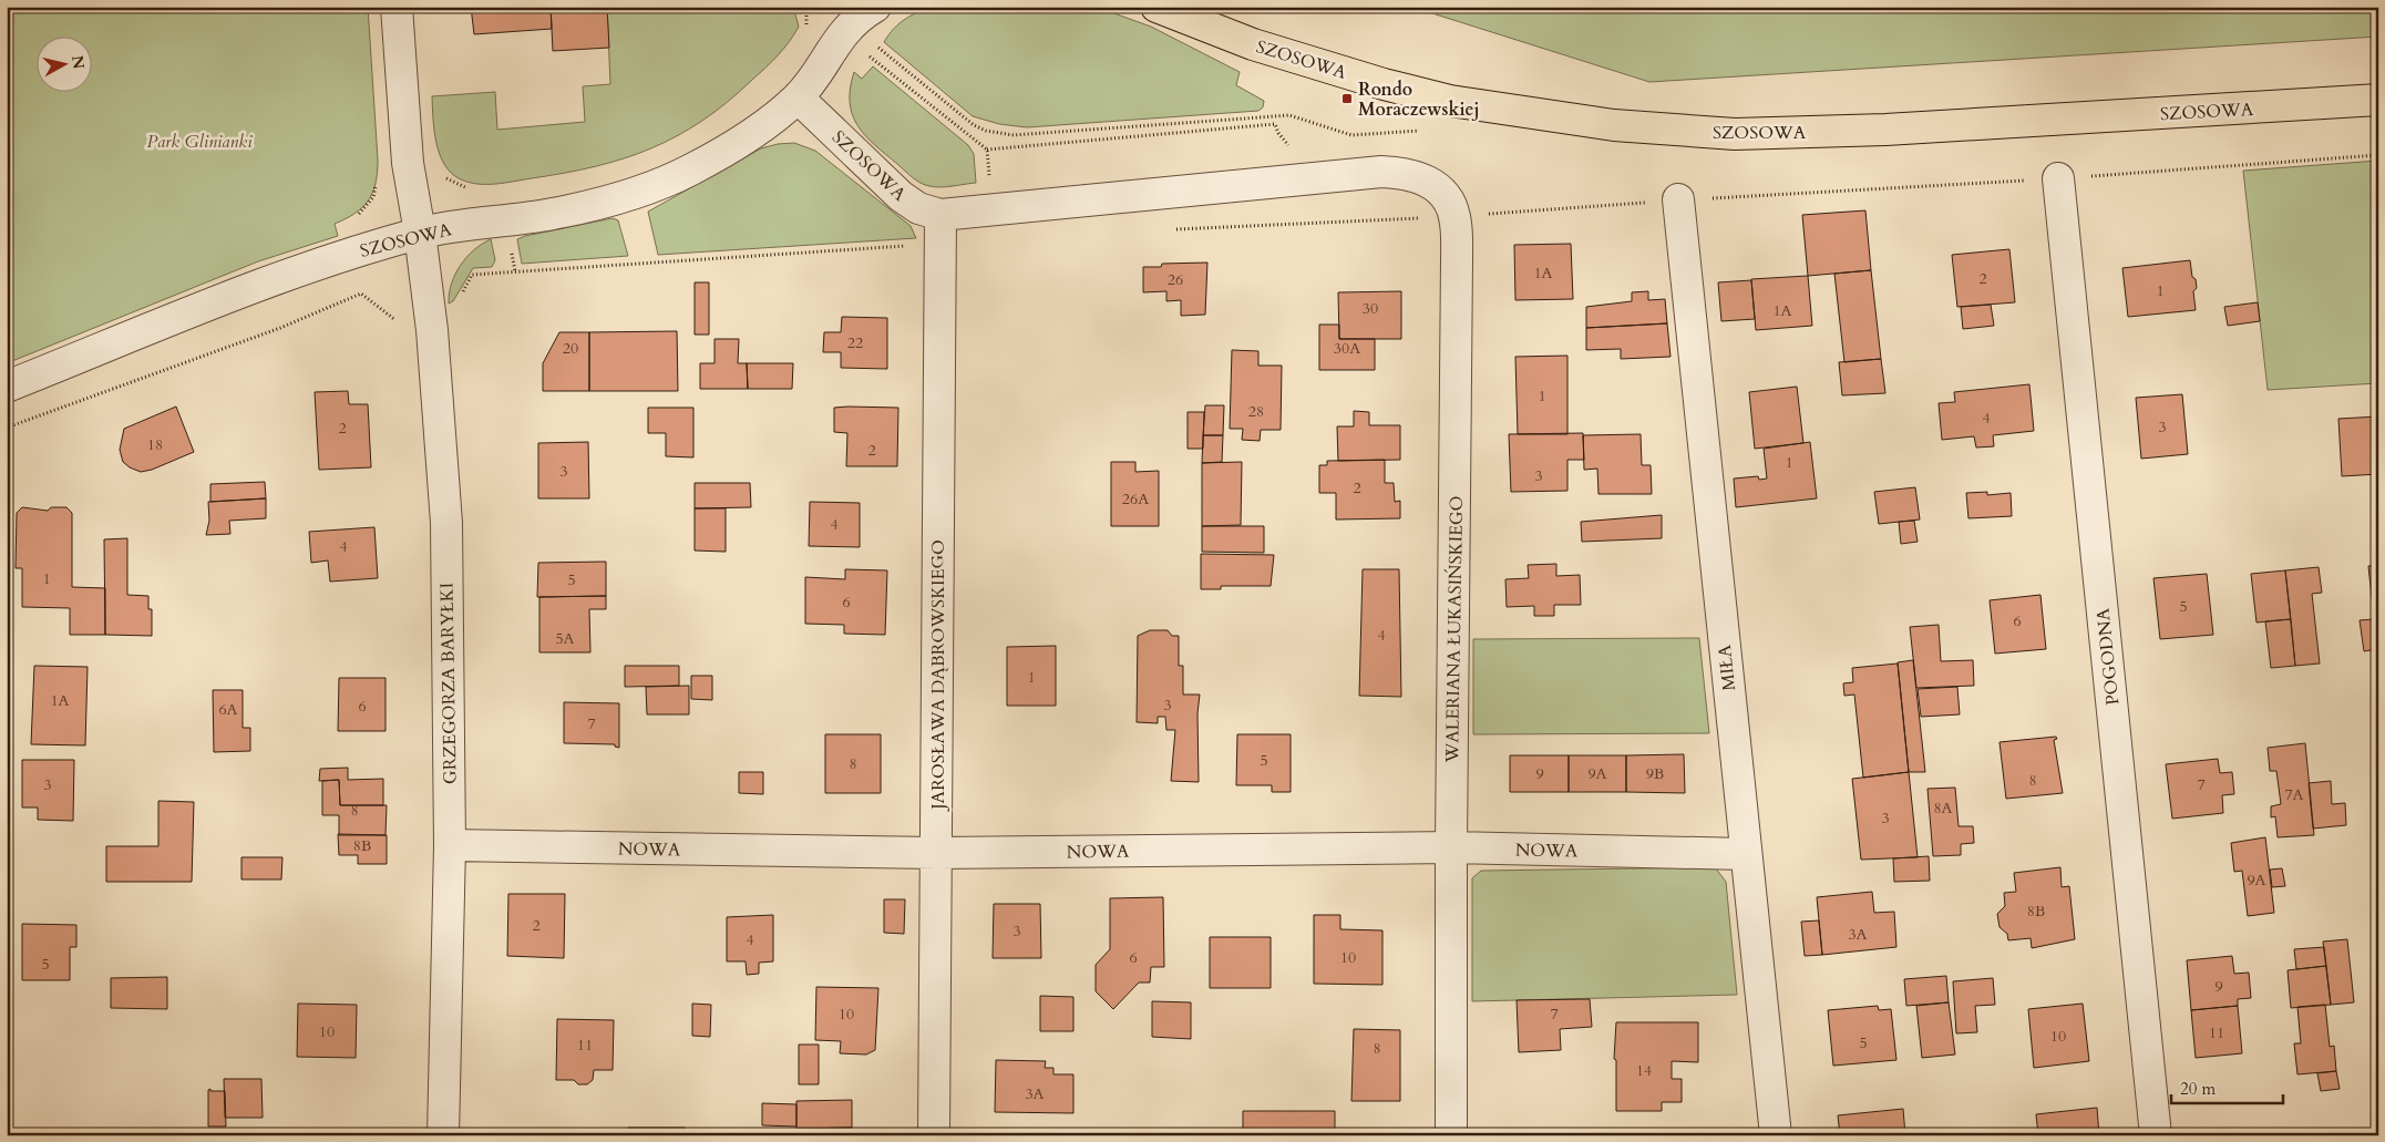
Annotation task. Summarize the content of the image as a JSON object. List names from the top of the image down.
{
  "streets": {
    "main road": ["SZOSOWA"],
    "street": [
      "WALERIANA ŁUKASIŃSKIEGO",
      "POGODNA",
      "MIŁA",
      "JAROSŁAWA DĄBROWSKIEGO",
      "GRZEGORZA BARYŁKI",
      "NOWA"
    ]
  },
  "crossings": [
    ["SZOSOWA", "WALERIANA ŁUKASIŃSKIEGO"],
    ["SZOSOWA", "JAROSŁAWA DĄBROWSKIEGO"],
    ["SZOSOWA", "GRZEGORZA BARYŁKI"],
    ["WALERIANA ŁUKASIŃSKIEGO", "NOWA"],
    ["MIŁA", "NOWA"],
    ["JAROSŁAWA DĄBROWSKIEGO", "NOWA"],
    ["GRZEGORZA BARYŁKI", "NOWA"]
  ],
  "parks": ["Park Glinianki"],
  "places": {
    "transit": ["Rondo Moraczewskiej"]
  },
  "house_numbers": [
    "1A",
    "2",
    "26",
    "1",
    "30",
    "1A",
    "22",
    "20",
    "30A",
    "1",
    "28",
    "4",
    "3",
    "2",
    "18",
    "2",
    "1",
    "3",
    "3",
    "2",
    "26A",
    "4",
    "4",
    "1",
    "5",
    "6",
    "5",
    "6",
    "4",
    "5A",
    "1",
    "1A",
    "3",
    "6",
    "6A",
    "7",
    "5",
    "8",
    "9",
    "9A",
    "9B",
    "8",
    "3",
    "7",
    "7A",
    "8A",
    "8",
    "3",
    "8B",
    "9A",
    "8B",
    "2",
    "3",
    "3A",
    "4",
    "6",
    "10",
    "5",
    "9",
    "10",
    "7",
    "10",
    "11",
    "10",
    "5",
    "11",
    "8",
    "14",
    "3A"
  ],
  "scale_bar": "20 m",
  "north": "right"
}
